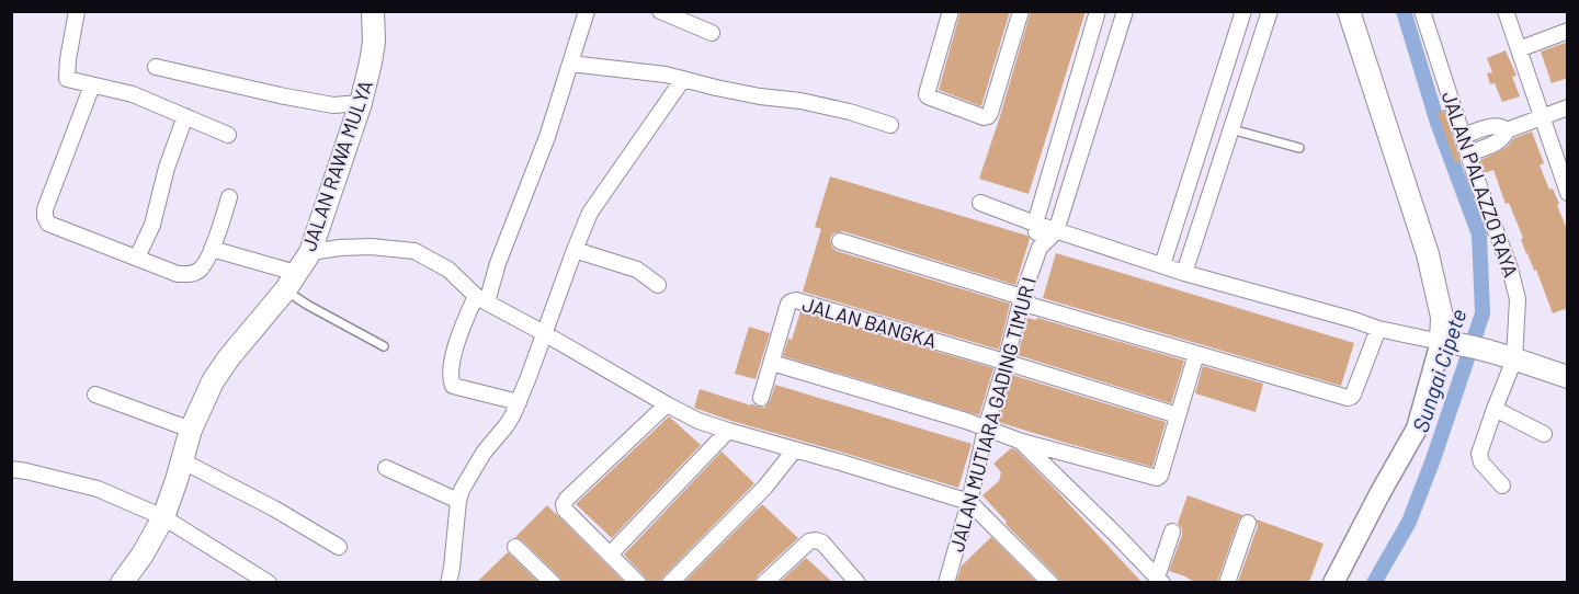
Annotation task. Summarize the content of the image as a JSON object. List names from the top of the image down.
{
  "streets": {
    "main road": ["JALAN RAWA MULYA"],
    "street": ["JALAN PALAZZO RAYA", "JALAN BANGKA", "JALAN MUTIARA GADING TIMUR I"]
  },
  "crossings": [
    ["JALAN BANGKA", "JALAN MUTIARA GADING TIMUR I"]
  ],
  "water": ["Sungai Cipete"]
}
